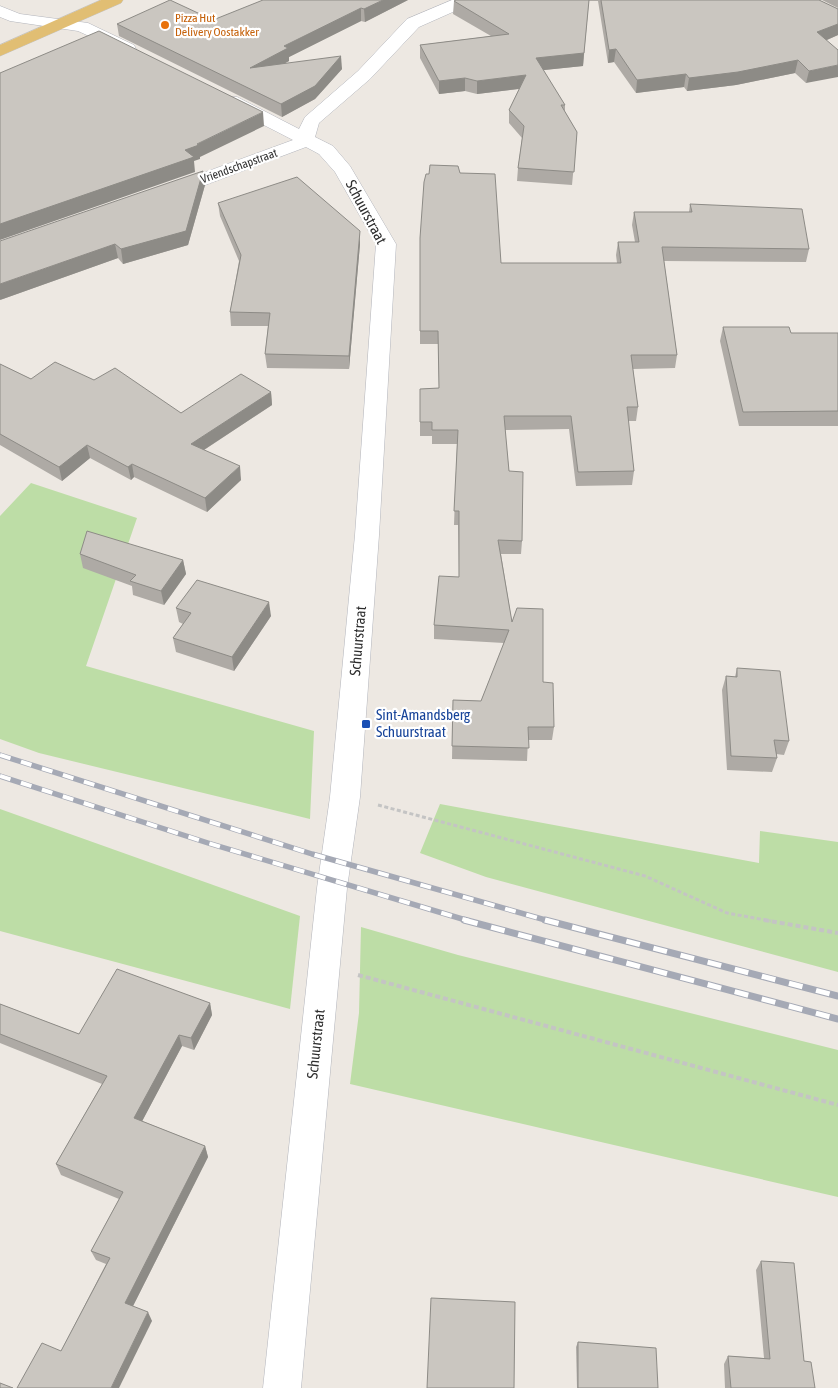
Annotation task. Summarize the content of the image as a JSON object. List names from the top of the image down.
{
  "streets": {
    "street": ["Vriendschapstraat", "Schuurstraat"]
  },
  "crossings": [
    ["Vriendschapstraat", "Schuurstraat"]
  ],
  "places": {
    "other": ["Pizza Hut Delivery Oostakker"],
    "transit": ["Sint-Amandsberg Schuurstraat"]
  }
}
